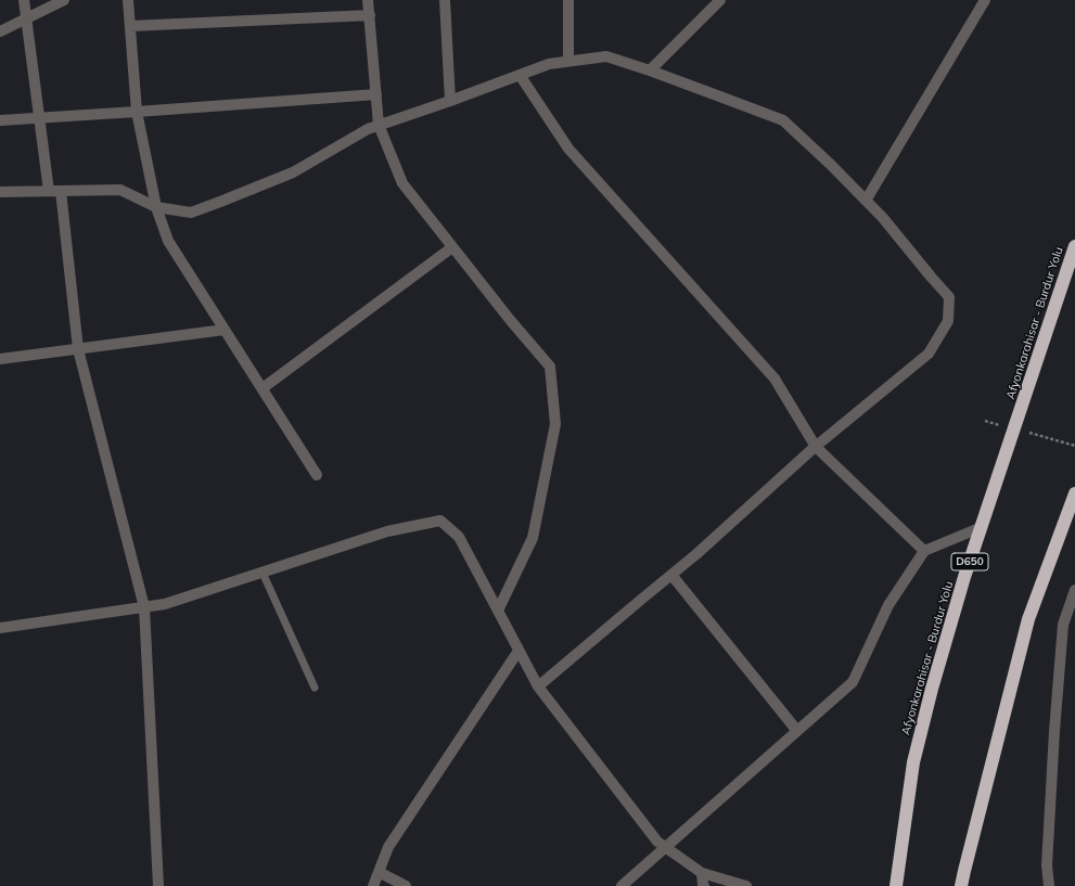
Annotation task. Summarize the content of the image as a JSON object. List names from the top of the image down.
{
  "streets": {
    "highway": ["Afyonkarahisar - Burdur Yolu", "D650"]
  }
}
